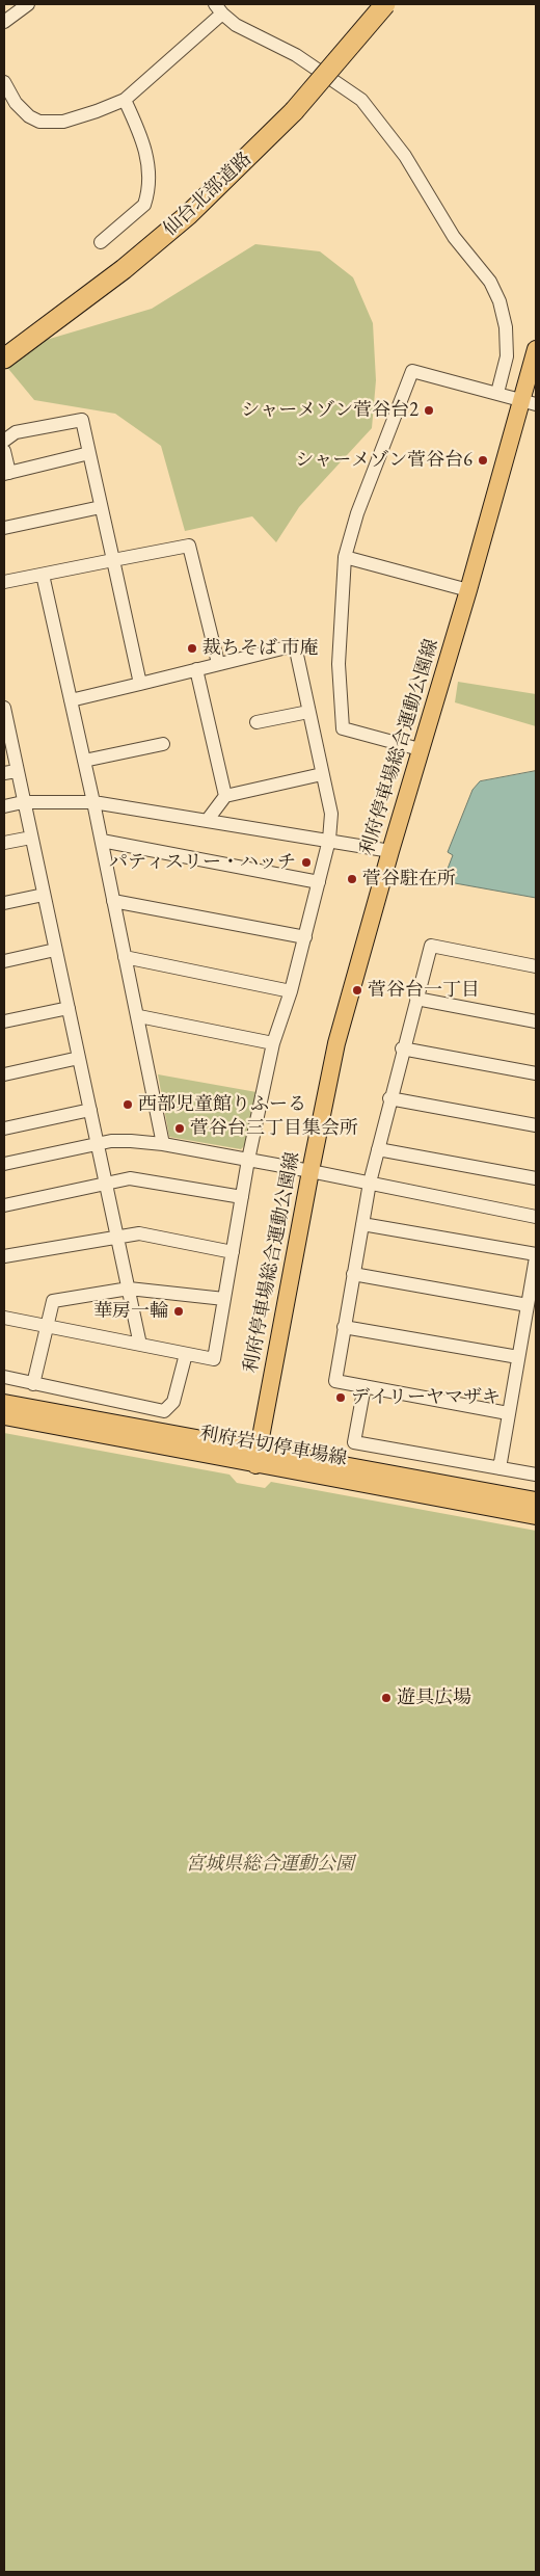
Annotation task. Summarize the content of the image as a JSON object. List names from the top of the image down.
{
  "streets": {
    "highway": ["仙台北部道路"],
    "main road": ["利府停車場総合運動公園線", "利府岩切停車場線"]
  },
  "crossings": [
    ["利府停車場総合運動公園線", "利府岩切停車場線"]
  ],
  "parks": ["宮城県総合運動公園"],
  "places": [
    "シャーメゾン菅谷台2",
    "シャーメゾン菅谷台6",
    "裁ちそば 市庵",
    "パティスリー・ハッチ",
    "菅谷駐在所",
    "菅谷台一丁目",
    "西部児童館りふーる",
    "菅谷台三丁目集会所",
    "華房一輪",
    "デイリーヤマザキ",
    "遊具広場"
  ]
}
